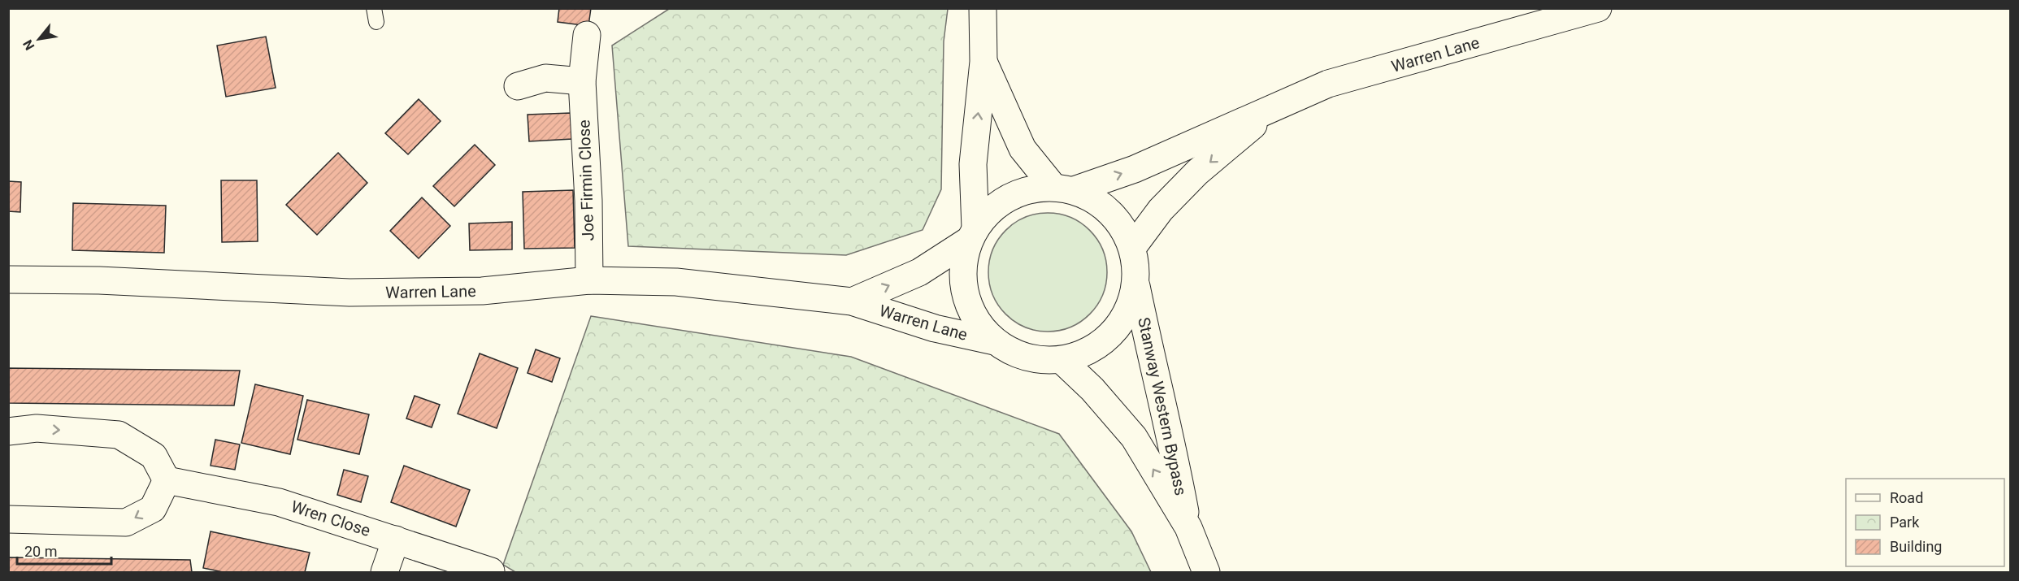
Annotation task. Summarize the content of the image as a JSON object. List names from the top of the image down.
{
  "streets": {
    "street": [
      "Warren Lane",
      "Joe Firmin Close",
      "Stanway Western Bypass",
      "Wren Close"
    ]
  },
  "crossings": [
    ["Warren Lane", "Joe Firmin Close"],
    ["Warren Lane", "Stanway Western Bypass"]
  ],
  "legend": ["Road", "Park", "Building"],
  "scale_bar": "20 m",
  "north": "bottom left"
}
